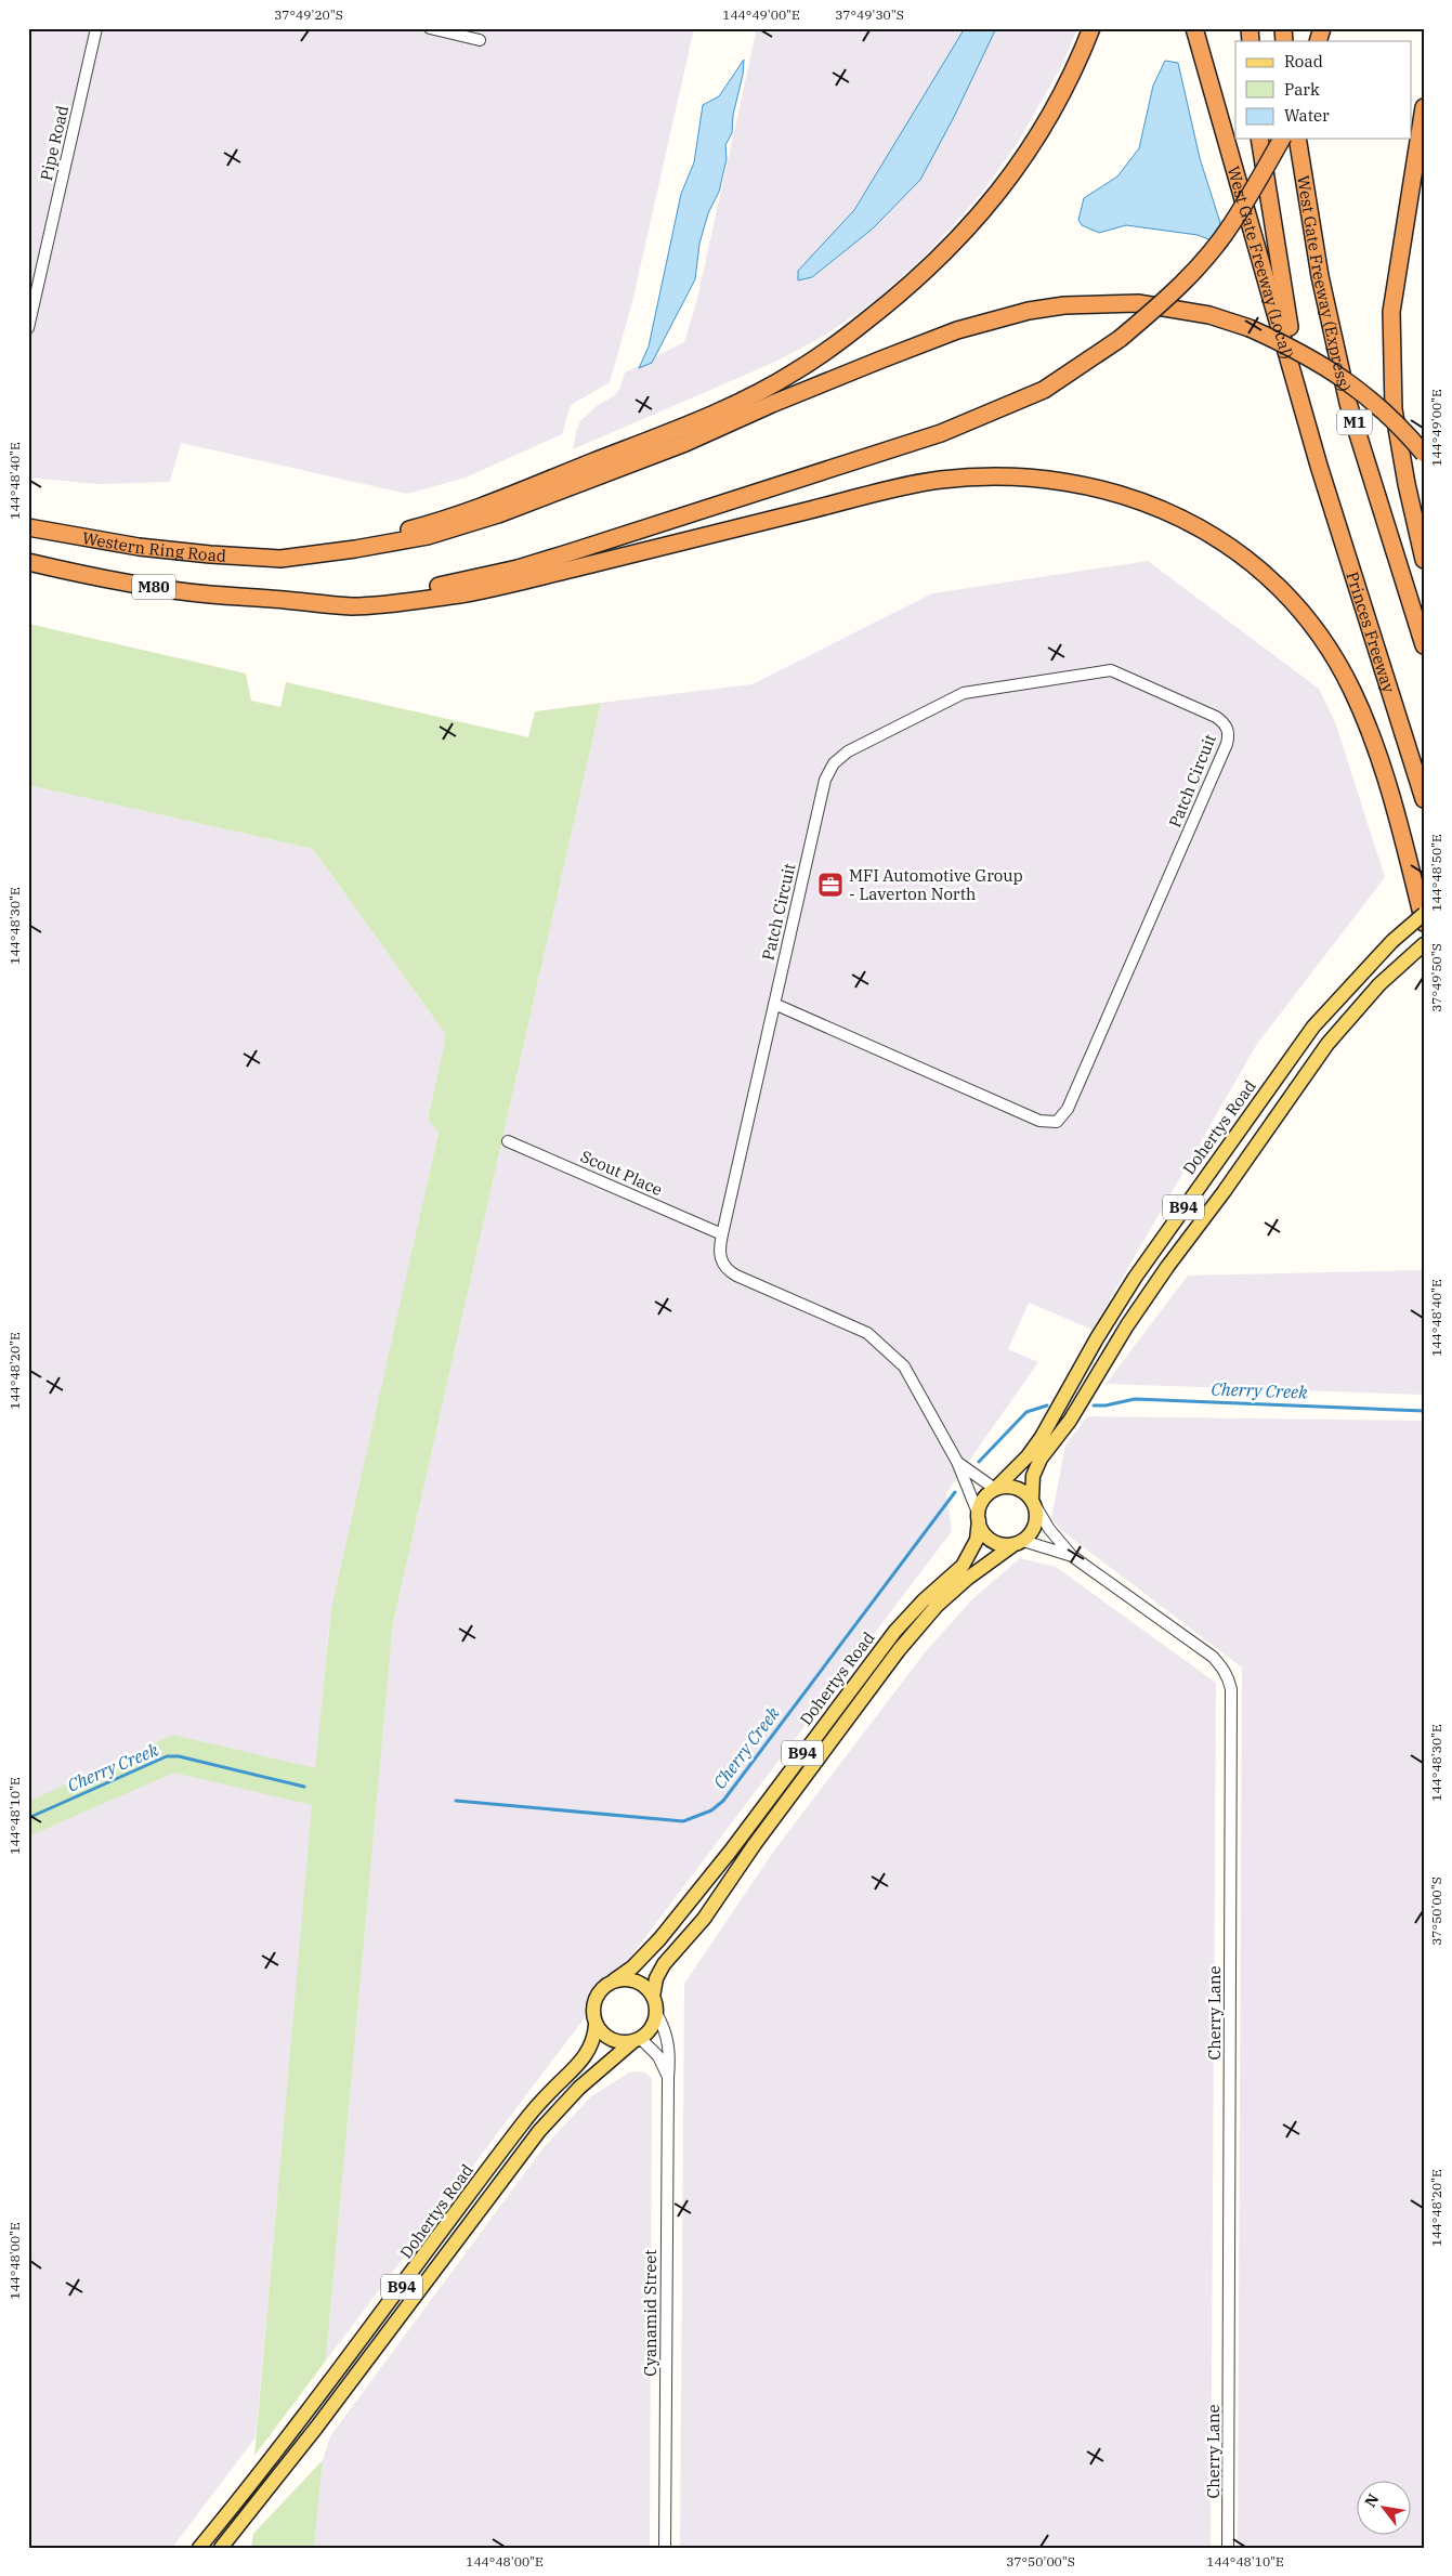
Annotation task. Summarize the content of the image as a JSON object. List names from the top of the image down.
{
  "streets": {
    "highway": [
      "West Gate Freeway (Local)",
      "West Gate Freeway (Express)",
      "M1",
      "Western Ring Road",
      "M80",
      "Princes Freeway"
    ],
    "main road": ["Dohertys Road", "B94"],
    "street": [
      "Pipe Road",
      "Patch Circuit",
      "Scout Place",
      "Cherry Lane",
      "Cyanamid Street"
    ]
  },
  "crossings": [
    ["West Gate Freeway (Local)", "M1"],
    ["West Gate Freeway (Local)", "Princes Freeway"],
    ["M1", "Princes Freeway"],
    ["Patch Circuit", "Dohertys Road"],
    ["Patch Circuit", "Scout Place"],
    ["Patch Circuit", "B94"],
    ["Patch Circuit", "Cherry Lane"],
    ["Dohertys Road", "B94"],
    ["Dohertys Road", "Cherry Lane"],
    ["Dohertys Road", "Cyanamid Street"],
    ["B94", "Cherry Lane"],
    ["B94", "Cyanamid Street"]
  ],
  "water": ["Cherry Creek"],
  "places": {
    "office": ["MFI Automotive Group - Laverton North"]
  },
  "legend": ["Road", "Park", "Water"],
  "north": "top left",
  "coordinates": [
    "37°49'20\"S",
    "144°49'00\"E",
    "37°49'30\"S",
    "144°48'40\"E",
    "144°48'50\"E",
    "144°48'30\"E",
    "37°49'50\"S",
    "144°48'20\"E",
    "144°48'10\"E",
    "37°50'00\"S",
    "144°48'00\"E"
  ]
}
